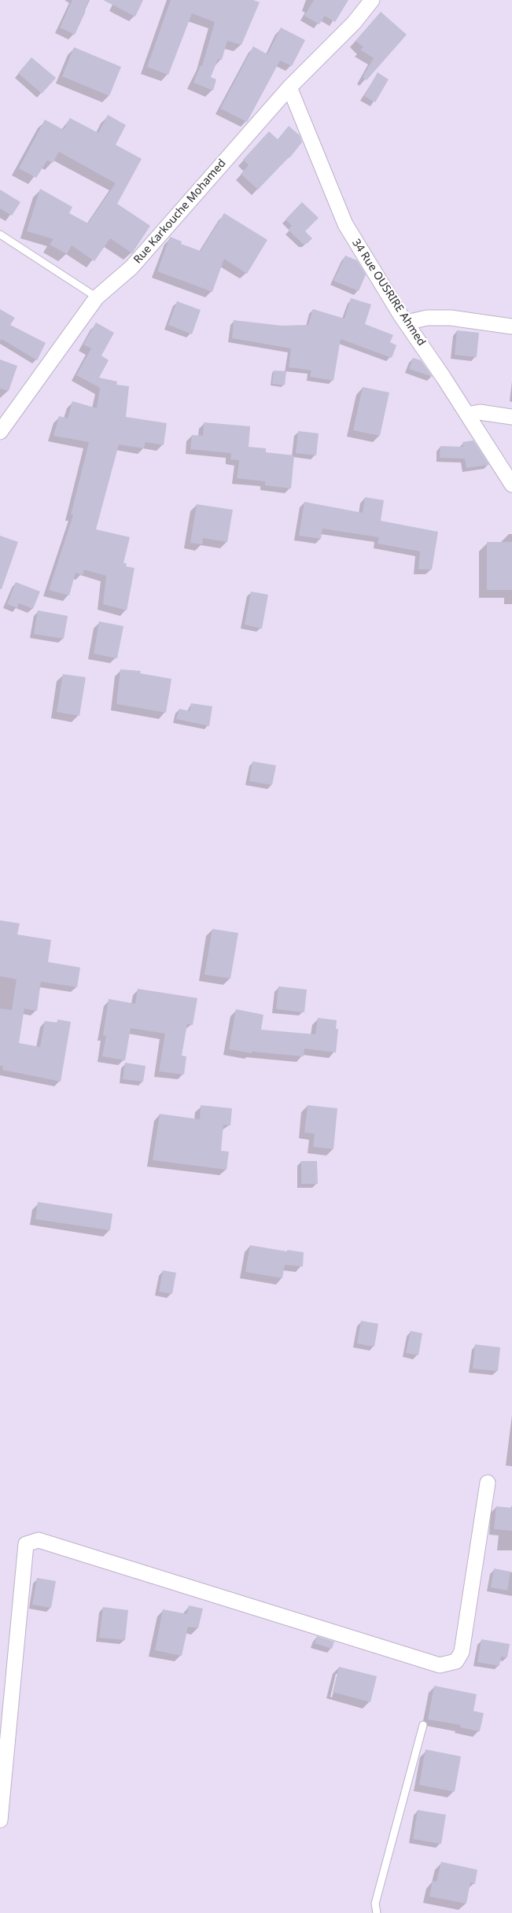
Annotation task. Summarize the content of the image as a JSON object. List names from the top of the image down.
{
  "streets": {
    "street": ["Rue Karkouche Mohamed", "34 Rue OUSRIRE Ahmed"]
  },
  "crossings": [
    ["Rue Karkouche Mohamed", "34 Rue OUSRIRE Ahmed"]
  ]
}
